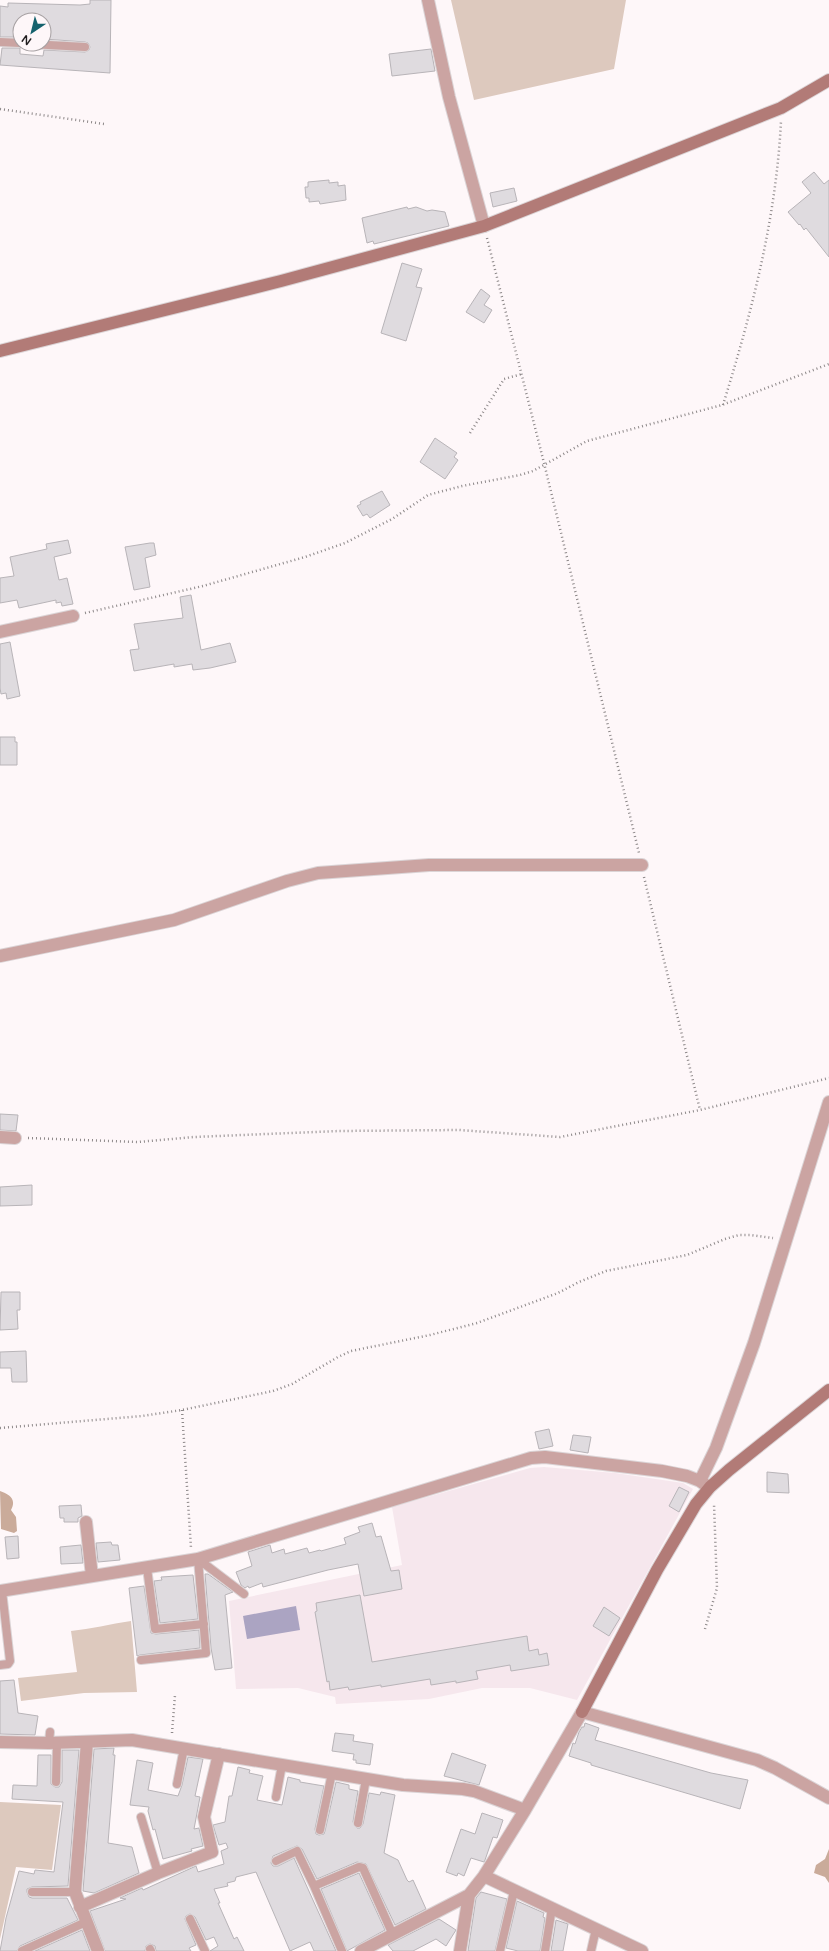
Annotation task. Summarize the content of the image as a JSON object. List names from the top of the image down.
{
  "north": "bottom left"
}
